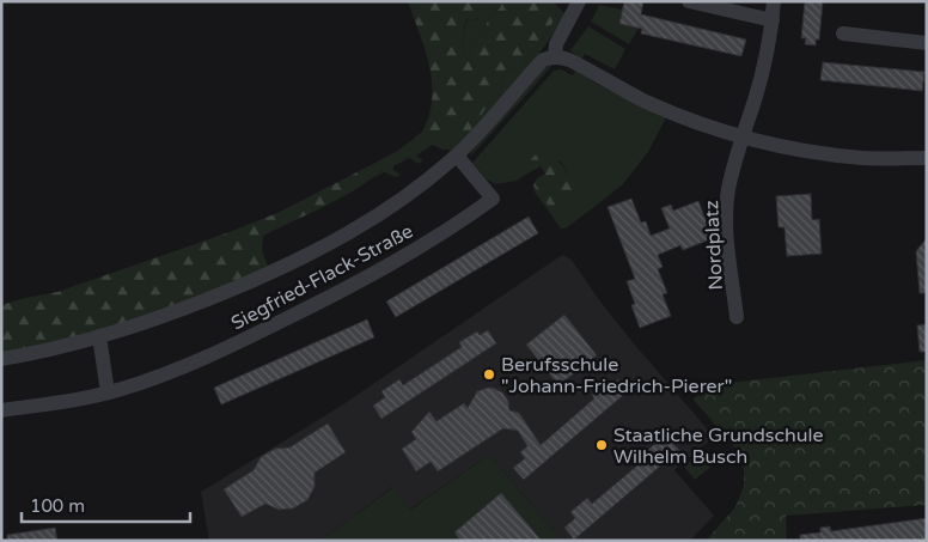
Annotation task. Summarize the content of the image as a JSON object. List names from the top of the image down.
{
  "streets": {
    "street": ["Nordplatz", "Siegfried-Flack-Straße"]
  },
  "places": ["Berufsschule \"Johann-Friedrich-Pierer\"", "Staatliche Grundschule Wilhelm Busch"],
  "scale_bar": "100 m"
}
